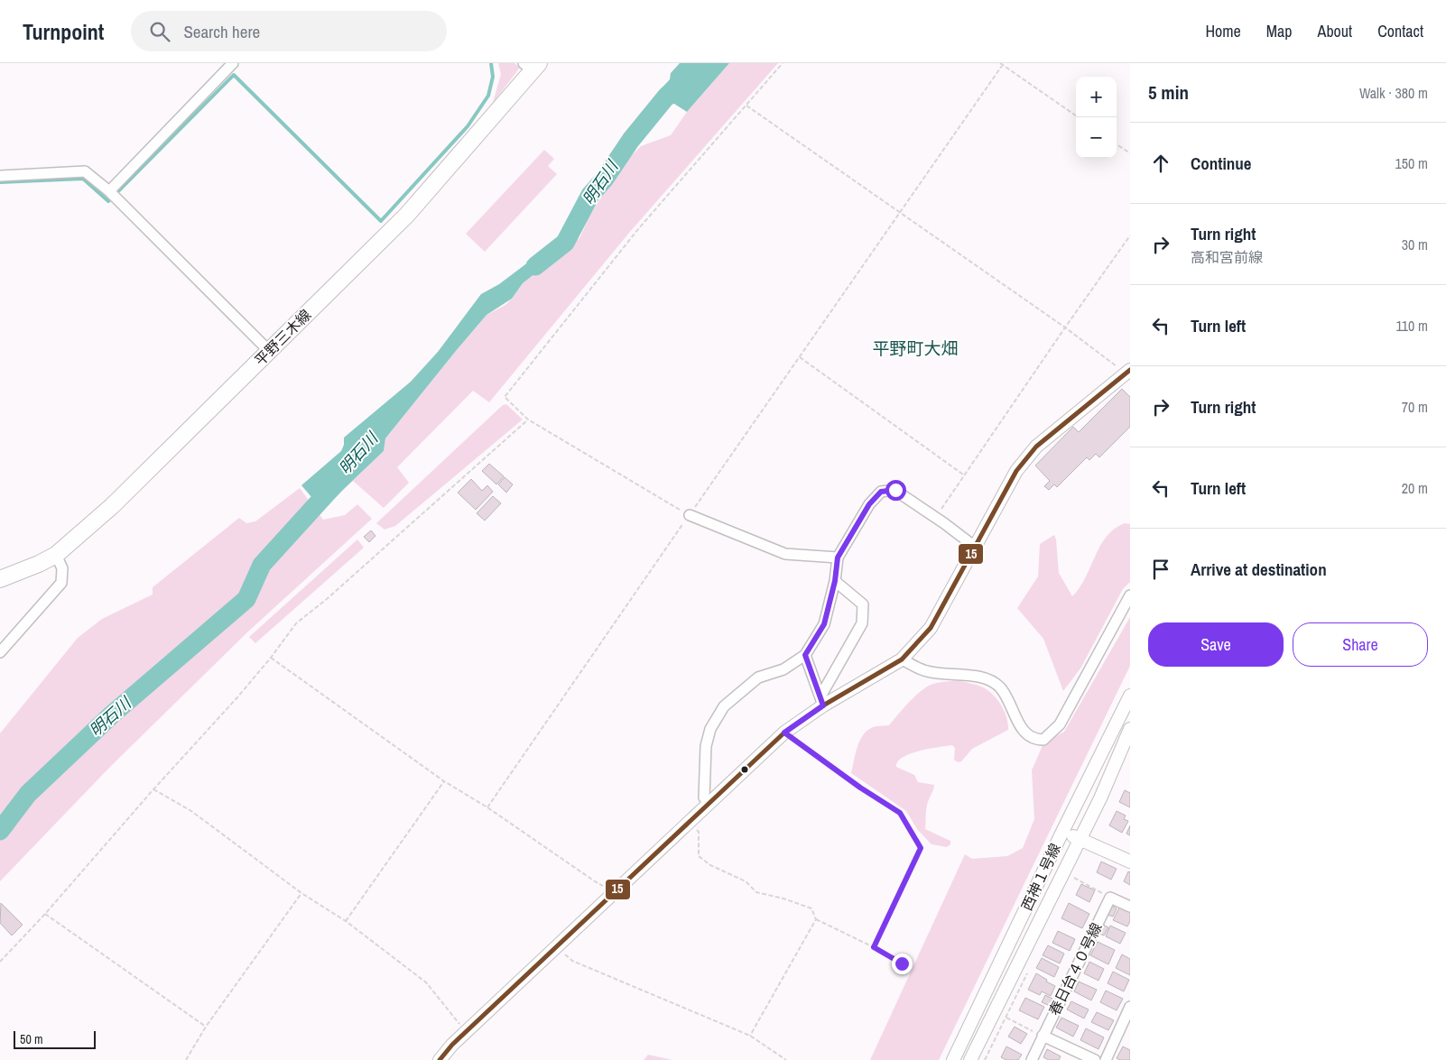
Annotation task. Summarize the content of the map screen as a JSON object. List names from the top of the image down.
{
  "streets": {
    "main road": ["平野三木線"],
    "street": ["西神１号線", "春日台４０号線"]
  },
  "districts": ["平野町大畑"],
  "water": ["明石川"],
  "lines": ["transit line 15"],
  "scale_bar": "50 m",
  "page": {
    "header": "Turnpoint",
    "search": "Search here",
    "nav": [
      "Home",
      "Map",
      "About",
      "Contact"
    ],
    "heading": ["5 min", "Walk · 380 m"],
    "map_buttons": ["+", "−"],
    "list": [
      ["Continue", "150 m"],
      ["Turn right", "高和宮前線", "30 m"],
      ["Turn left", "110 m"],
      ["Turn right", "70 m"],
      ["Turn left", "20 m"],
      "Arrive at destination"
    ],
    "buttons": ["Save", "Share"],
    "scale": "50 m"
  }
}
